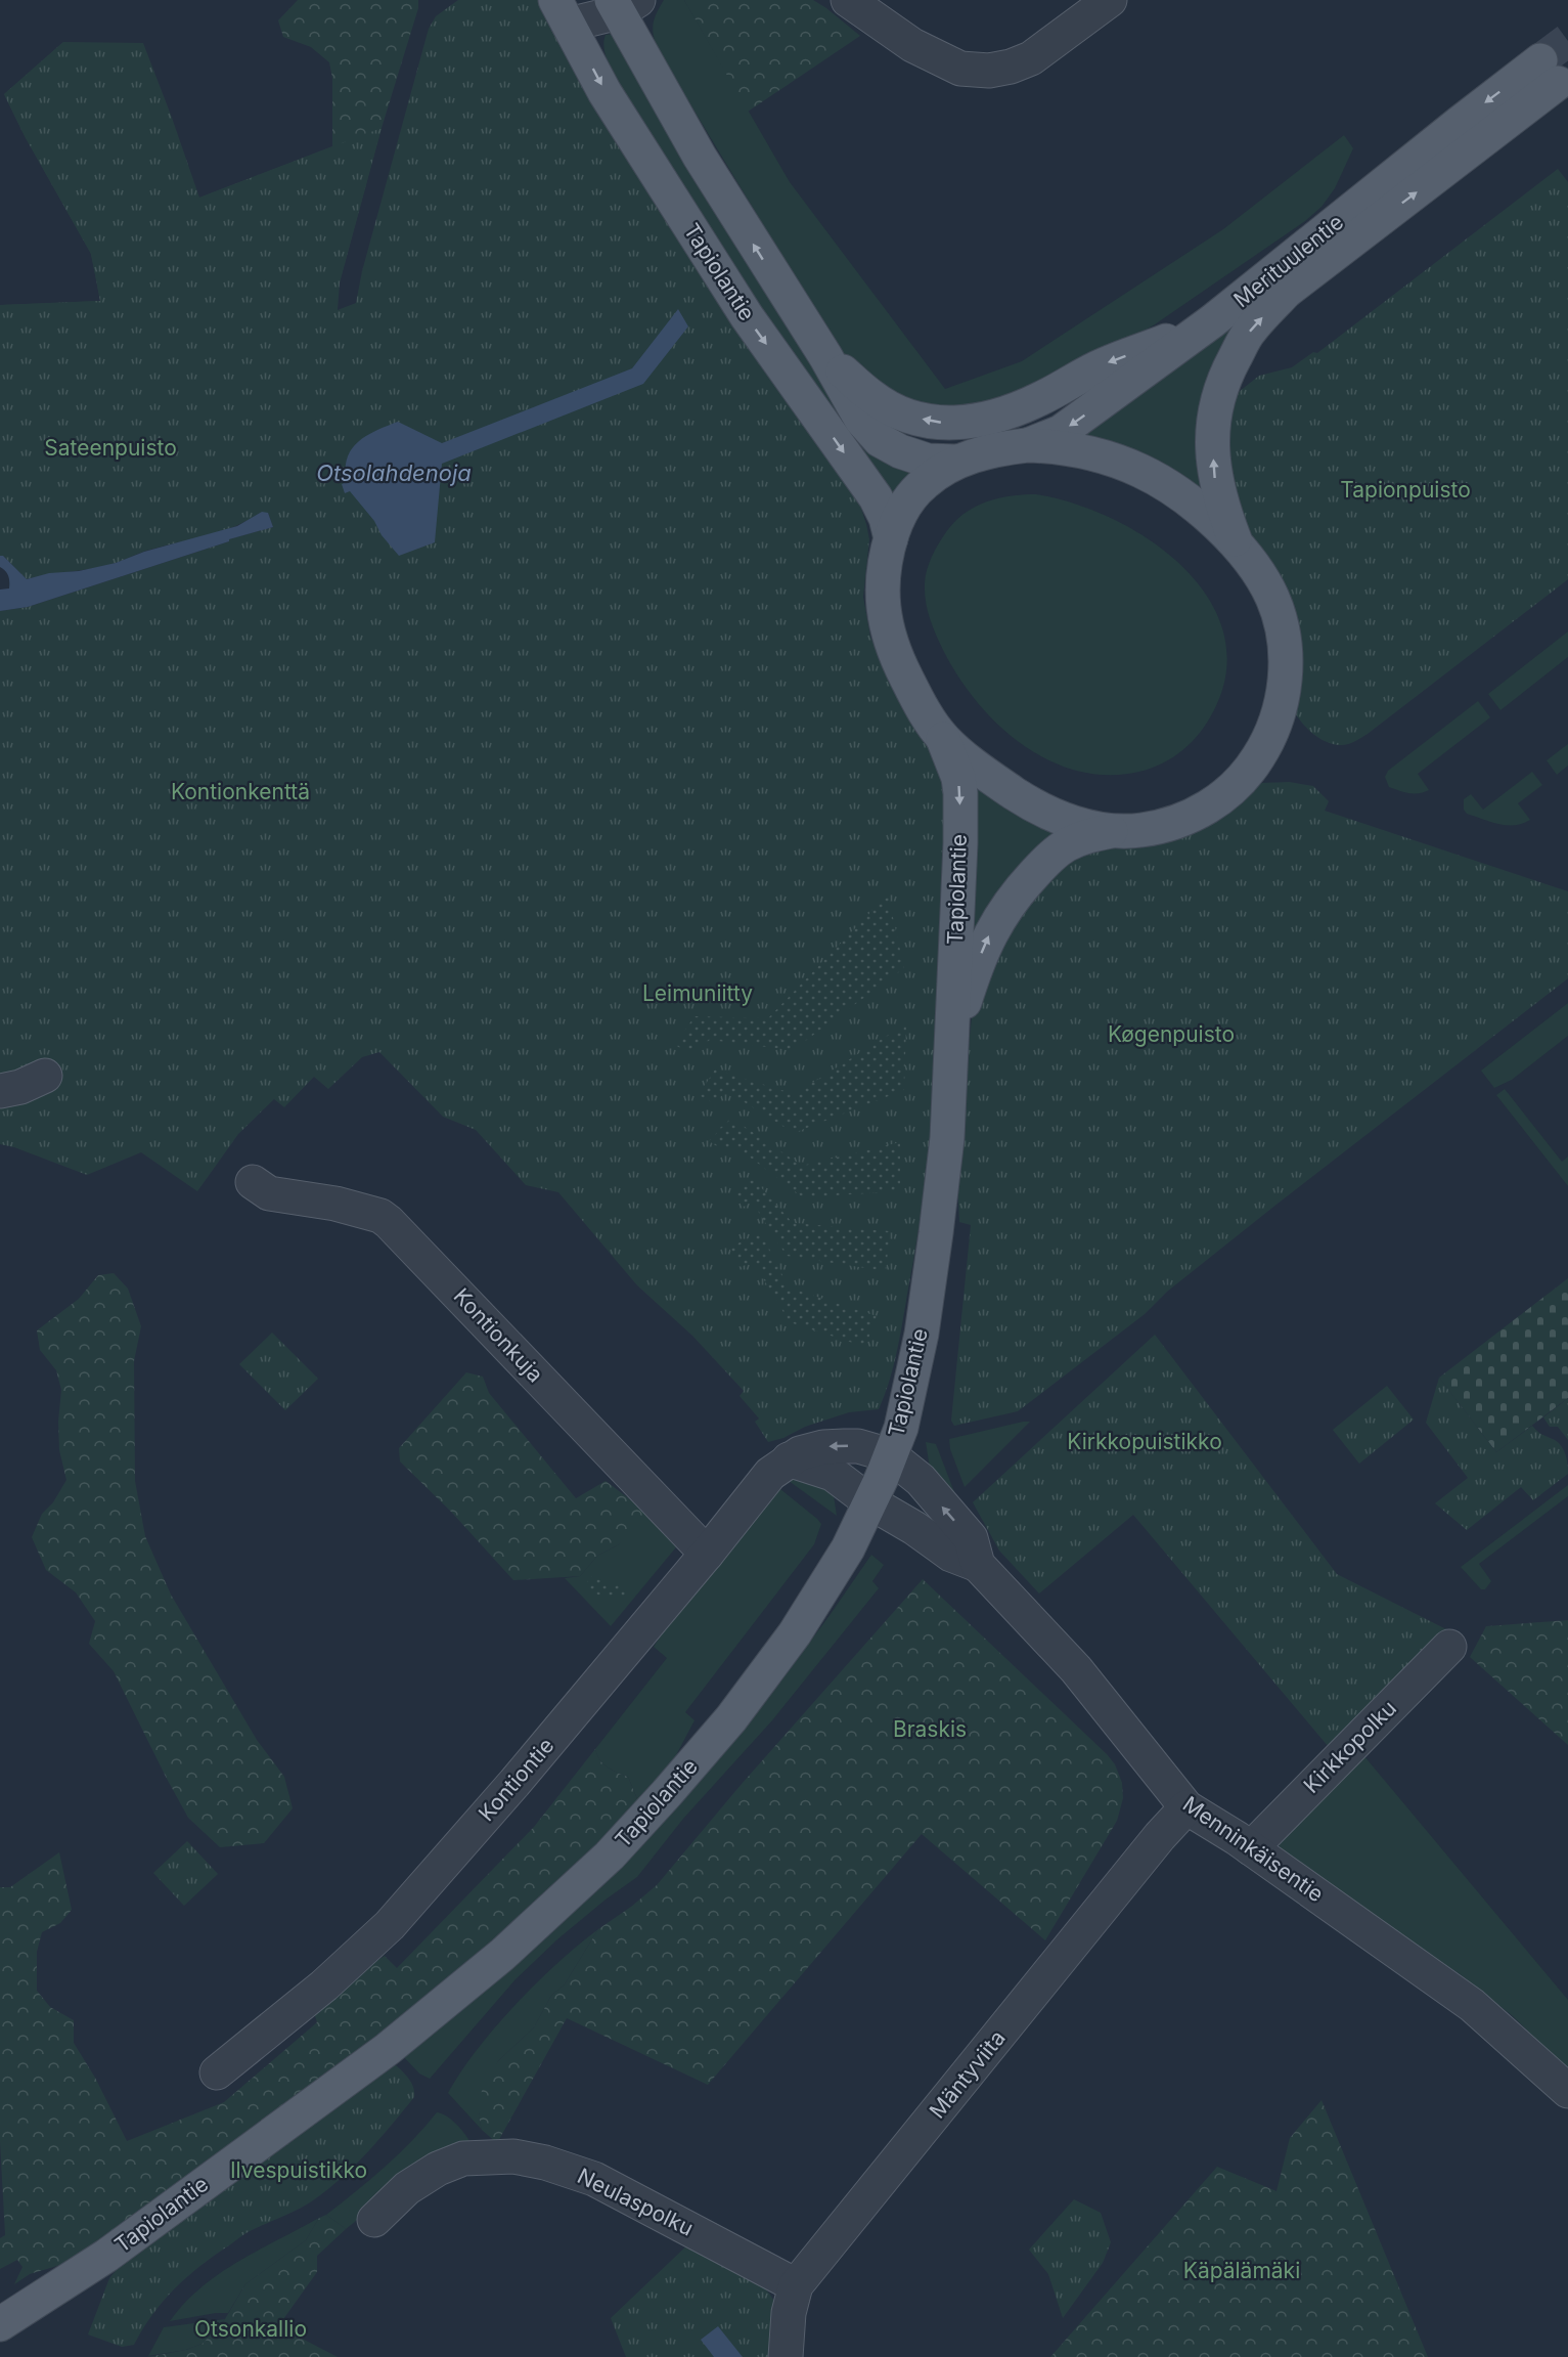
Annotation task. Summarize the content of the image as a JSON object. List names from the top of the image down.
{
  "streets": {
    "main road": ["Merituulentie", "Tapiolantie"],
    "street": [
      "Kontionkuja",
      "Kirkkopolku",
      "Kontiontie",
      "Menninkäisentie",
      "Mäntyviita",
      "Neulaspolku"
    ]
  },
  "crossings": [
    ["Tapiolantie", "Kontiontie"],
    ["Tapiolantie", "Menninkäisentie"],
    ["Kontionkuja", "Kontiontie"],
    ["Kirkkopolku", "Menninkäisentie"],
    ["Kontiontie", "Menninkäisentie"],
    ["Menninkäisentie", "Mäntyviita"],
    ["Mäntyviita", "Neulaspolku"]
  ],
  "water": ["Otsolahdenoja"],
  "parks": [
    "Sateenpuisto",
    "Tapionpuisto",
    "Kontionkenttä",
    "Leimuniitty",
    "Køgenpuisto",
    "Kirkkopuistikko",
    "Braskis",
    "Ilvespuistikko",
    "Käpälämäki",
    "Otsonkallio"
  ]
}
